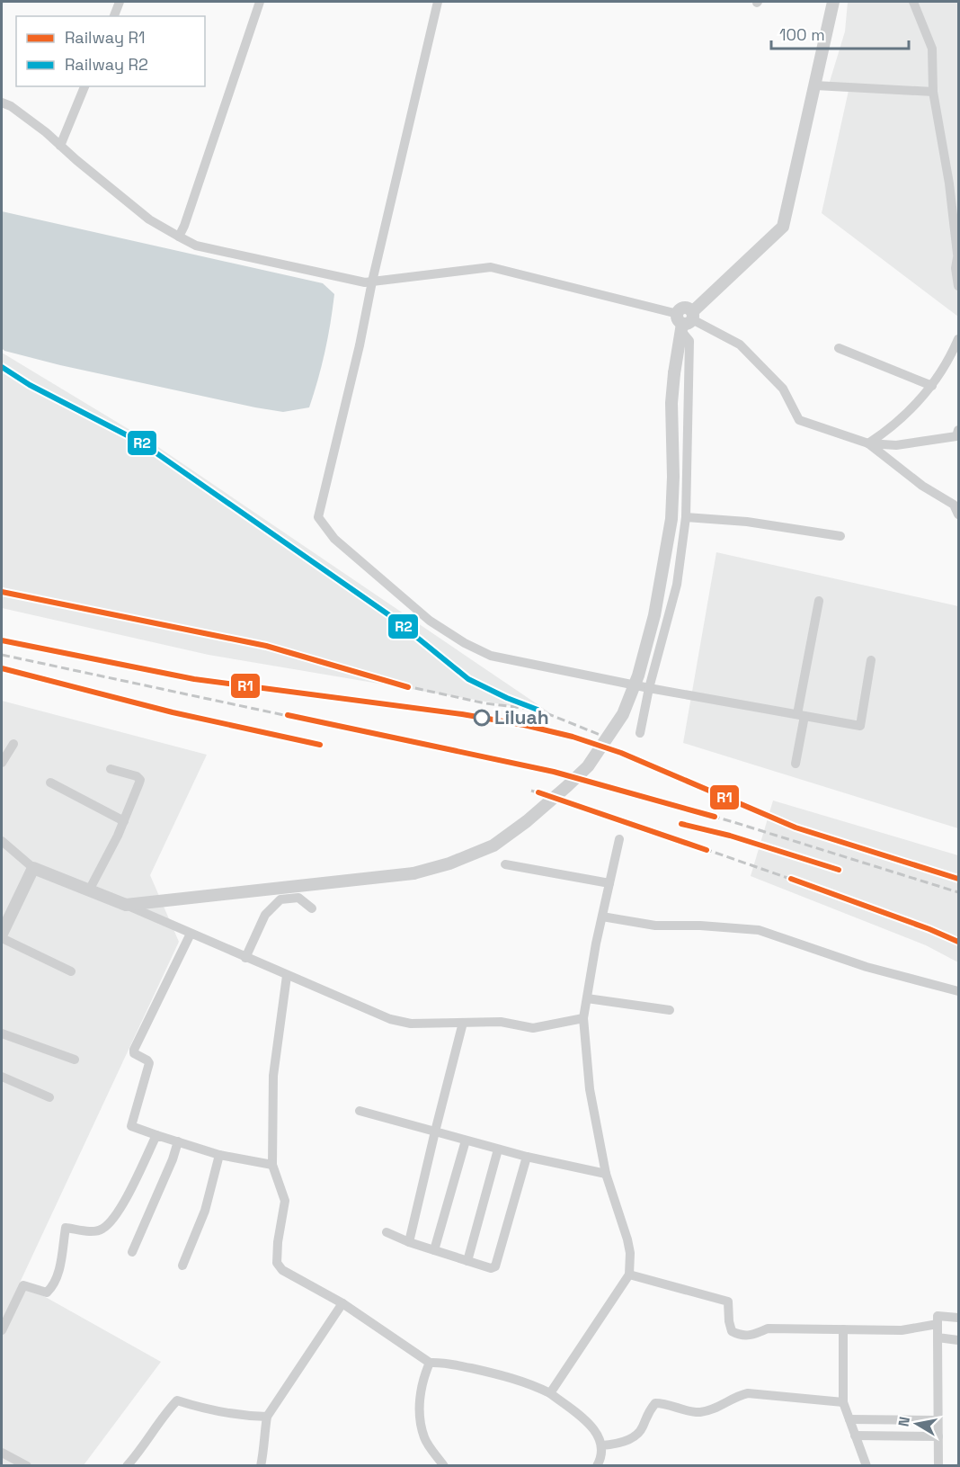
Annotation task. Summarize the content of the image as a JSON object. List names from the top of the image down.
{
  "places": ["Liluah"],
  "lines": ["rail line R2", "rail line R1"],
  "legend": ["Railway R1", "Railway R2"],
  "scale_bar": "100 m",
  "north": "left"
}
